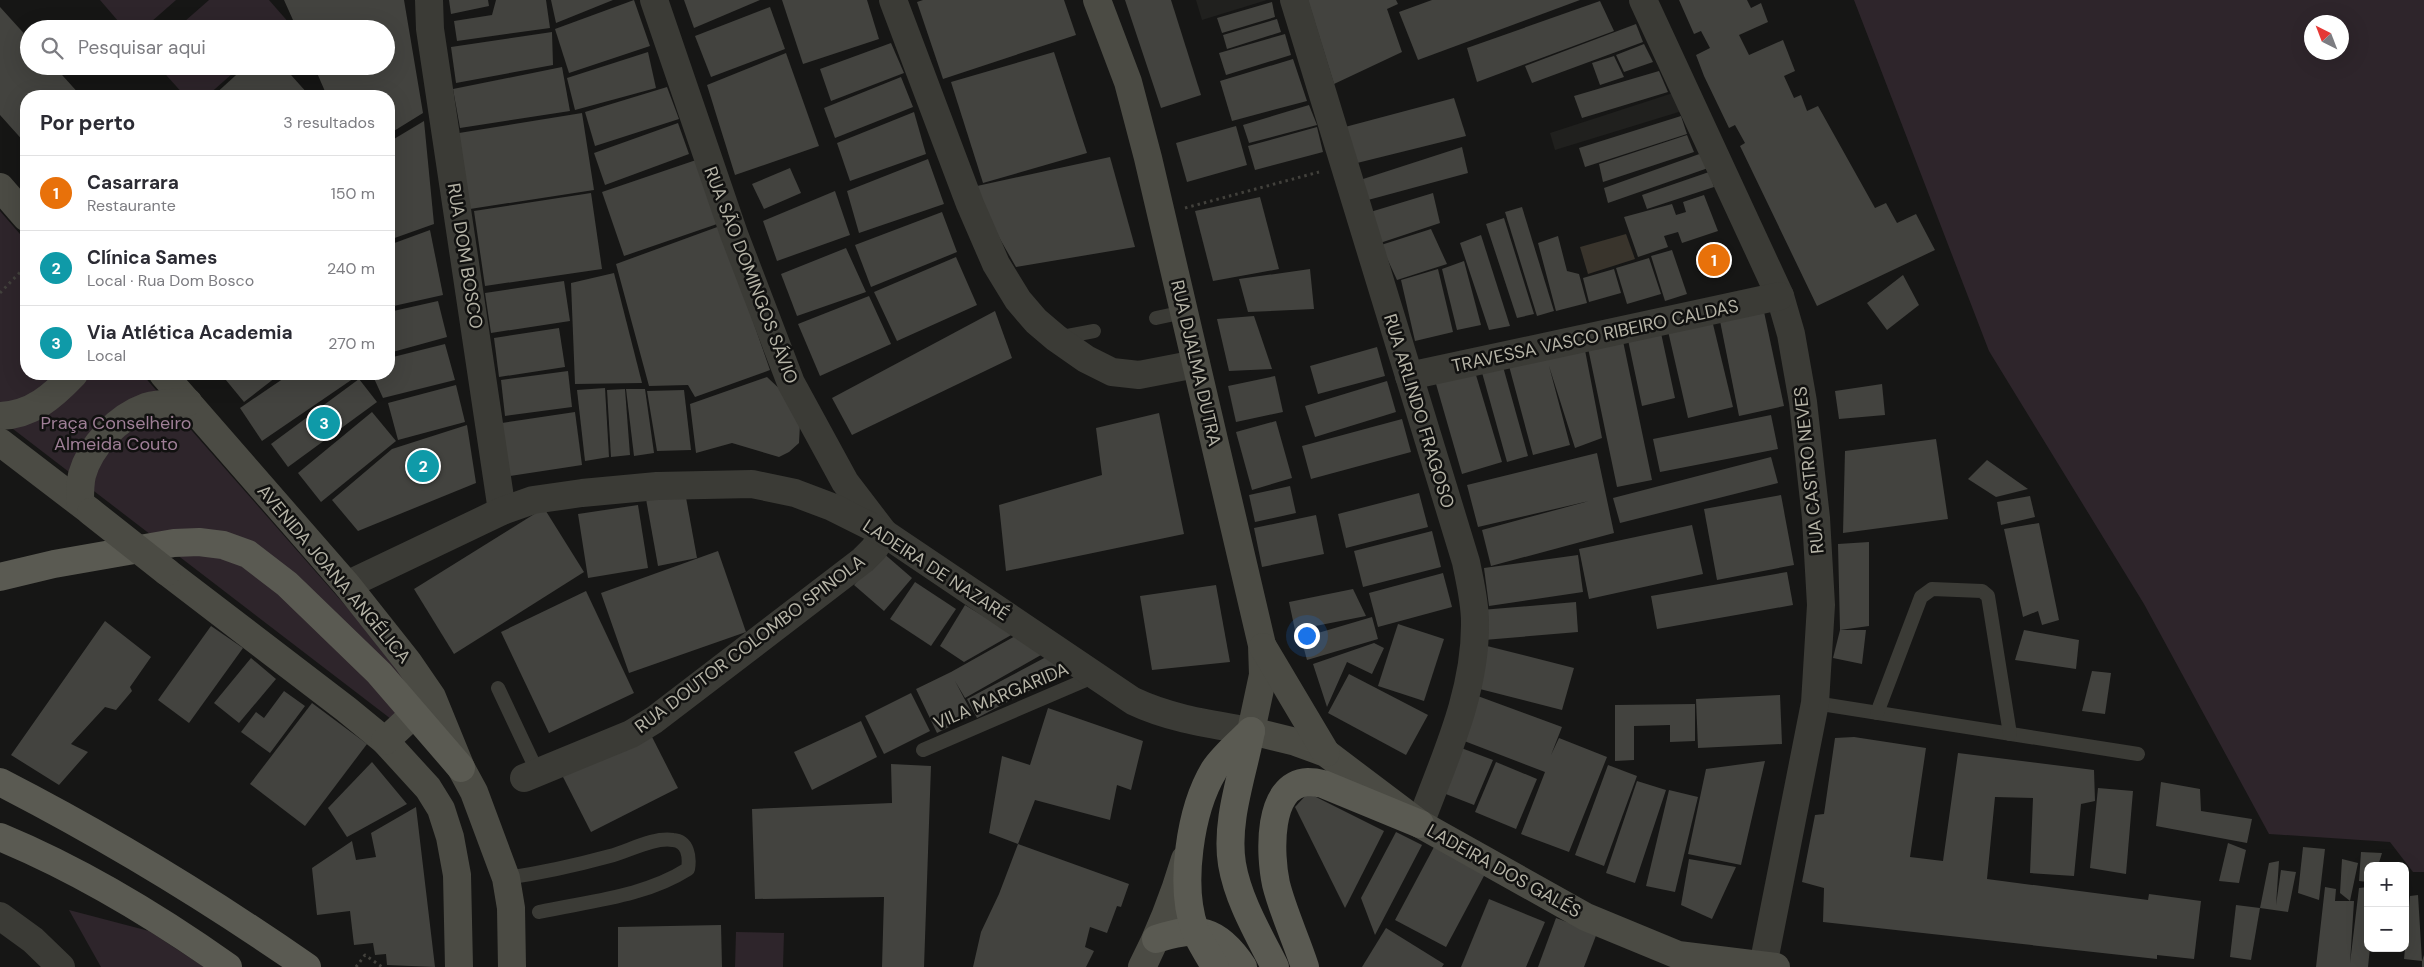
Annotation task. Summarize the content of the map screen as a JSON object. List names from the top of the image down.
{
  "streets": {
    "main road": ["RUA DJALMA DUTRA", "AVENIDA JOANA ANGÉLICA", "LADEIRA DOS GALÉS"],
    "street": [
      "RUA DOM BOSCO",
      "RUA SÃO DOMINGOS SÁVIO",
      "TRAVESSA VASCO RIBEIRO CALDAS",
      "RUA ARLINDO FRAGOSO",
      "RUA CASTRO NEVES",
      "LADEIRA DE NAZARÉ",
      "RUA DOUTOR COLOMBO SPINOLA"
    ],
    "lane": ["VILA MARGARIDA"]
  },
  "crossings": [
    ["RUA DOM BOSCO", "LADEIRA DE NAZARÉ"],
    ["RUA SÃO DOMINGOS SÁVIO", "LADEIRA DE NAZARÉ"],
    ["RUA SÃO DOMINGOS SÁVIO", "RUA DOUTOR COLOMBO SPINOLA"],
    ["TRAVESSA VASCO RIBEIRO CALDAS", "RUA ARLINDO FRAGOSO"],
    ["TRAVESSA VASCO RIBEIRO CALDAS", "RUA CASTRO NEVES"],
    ["RUA DJALMA DUTRA", "LADEIRA DE NAZARÉ"],
    ["RUA DJALMA DUTRA", "LADEIRA DOS GALÉS"],
    ["RUA ARLINDO FRAGOSO", "LADEIRA DOS GALÉS"],
    ["RUA CASTRO NEVES", "LADEIRA DOS GALÉS"],
    ["LADEIRA DE NAZARÉ", "AVENIDA JOANA ANGÉLICA"],
    ["LADEIRA DE NAZARÉ", "RUA DOUTOR COLOMBO SPINOLA"],
    ["LADEIRA DE NAZARÉ", "VILA MARGARIDA"],
    ["LADEIRA DE NAZARÉ", "LADEIRA DOS GALÉS"]
  ],
  "parks": ["Praça Conselheiro Almeida Couto"],
  "north": "top left",
  "page": {
    "search": "Pesquisar aqui",
    "heading": ["Por perto", "3 resultados"],
    "list": [
      {
        "mark": "1",
        "name": "Casarrara",
        "note": "Restaurante",
        "value": "150 m"
      },
      {
        "mark": "2",
        "name": "Clínica Sames",
        "note": "Local · Rua Dom Bosco",
        "value": "240 m"
      },
      {
        "mark": "3",
        "name": "Via Atlética Academia",
        "note": "Local",
        "value": "270 m"
      }
    ],
    "pins": ["1", "3", "2"],
    "map_buttons": ["+", "−"]
  }
}
